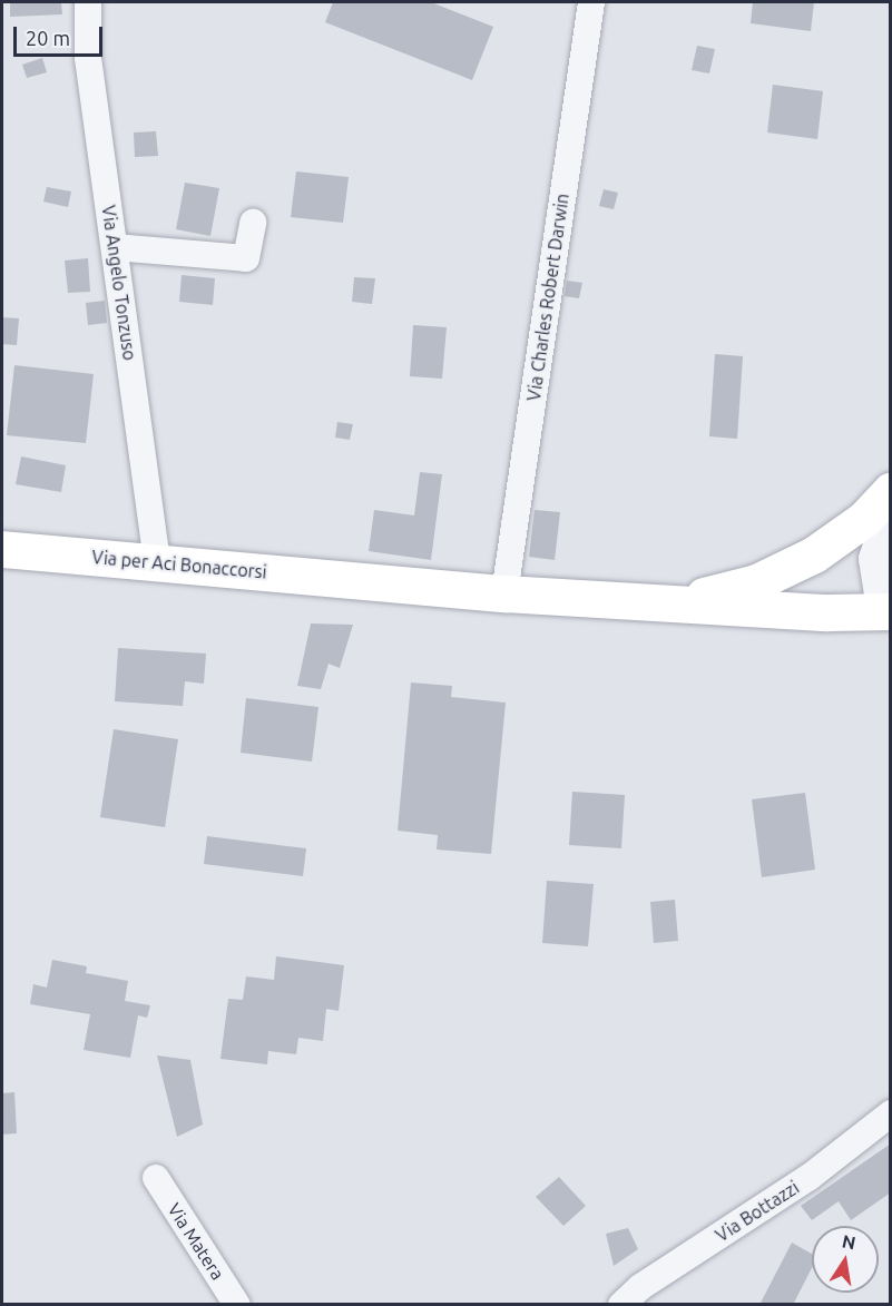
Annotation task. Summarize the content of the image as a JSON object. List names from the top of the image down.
{
  "streets": {
    "main road": ["Via per Aci Bonaccorsi"],
    "street": [
      "Via Angelo Tonzuso",
      "Via Charles Robert Darwin",
      "Via Bottazzi",
      "Via Matera"
    ]
  },
  "crossings": [
    ["Via Angelo Tonzuso", "Via per Aci Bonaccorsi"],
    ["Via Charles Robert Darwin", "Via per Aci Bonaccorsi"]
  ],
  "scale_bar": "20 m",
  "north": "top"
}
